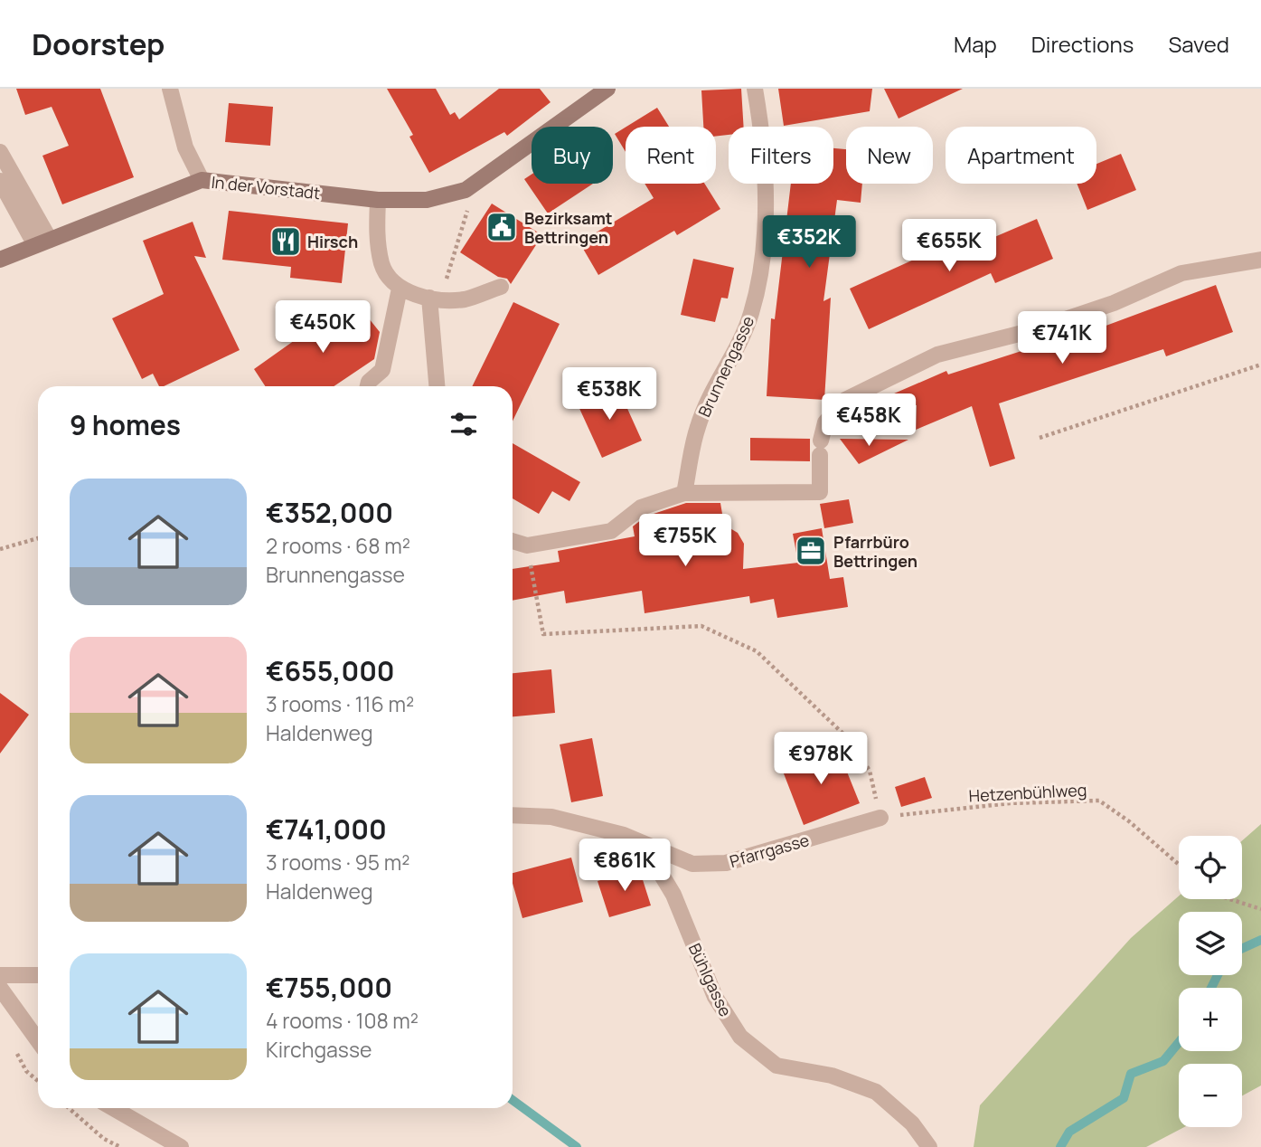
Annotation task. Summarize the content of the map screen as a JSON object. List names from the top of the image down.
{
  "streets": {
    "street": [
      "In der Vorstadt",
      "Brunnengasse",
      "Pfarrgasse",
      "Bühlgasse"
    ],
    "path": ["Hetzenbühlweg"]
  },
  "crossings": [
    ["Hetzenbühlweg", "Pfarrgasse"],
    ["Pfarrgasse", "Bühlgasse"]
  ],
  "places": {
    "public building": ["Bezirksamt Bettringen"],
    "restaurant": ["Hirsch"],
    "office": ["Pfarrbüro Bettringen"]
  },
  "page": {
    "header": "Doorstep",
    "nav": ["Map", "Directions", "Saved"],
    "chip": [
      "Buy",
      "Rent",
      "Filters",
      "New",
      "Apartment"
    ],
    "price": [
      "€352K",
      "€655K",
      "€450K",
      "€741K",
      "€538K",
      "€458K",
      "€755K",
      "€978K",
      "€861K"
    ],
    "heading": "9 homes",
    "list": [
      {
        "name": "€352,000",
        "note": "2 rooms · 68 m² · Brunnengasse"
      },
      {
        "name": "€655,000",
        "note": "3 rooms · 116 m² · Haldenweg"
      },
      {
        "name": "€741,000",
        "note": "3 rooms · 95 m² · Haldenweg"
      },
      {
        "name": "€755,000",
        "note": "4 rooms · 108 m² · Kirchgasse"
      }
    ],
    "map_buttons": ["+", "−"]
  }
}
